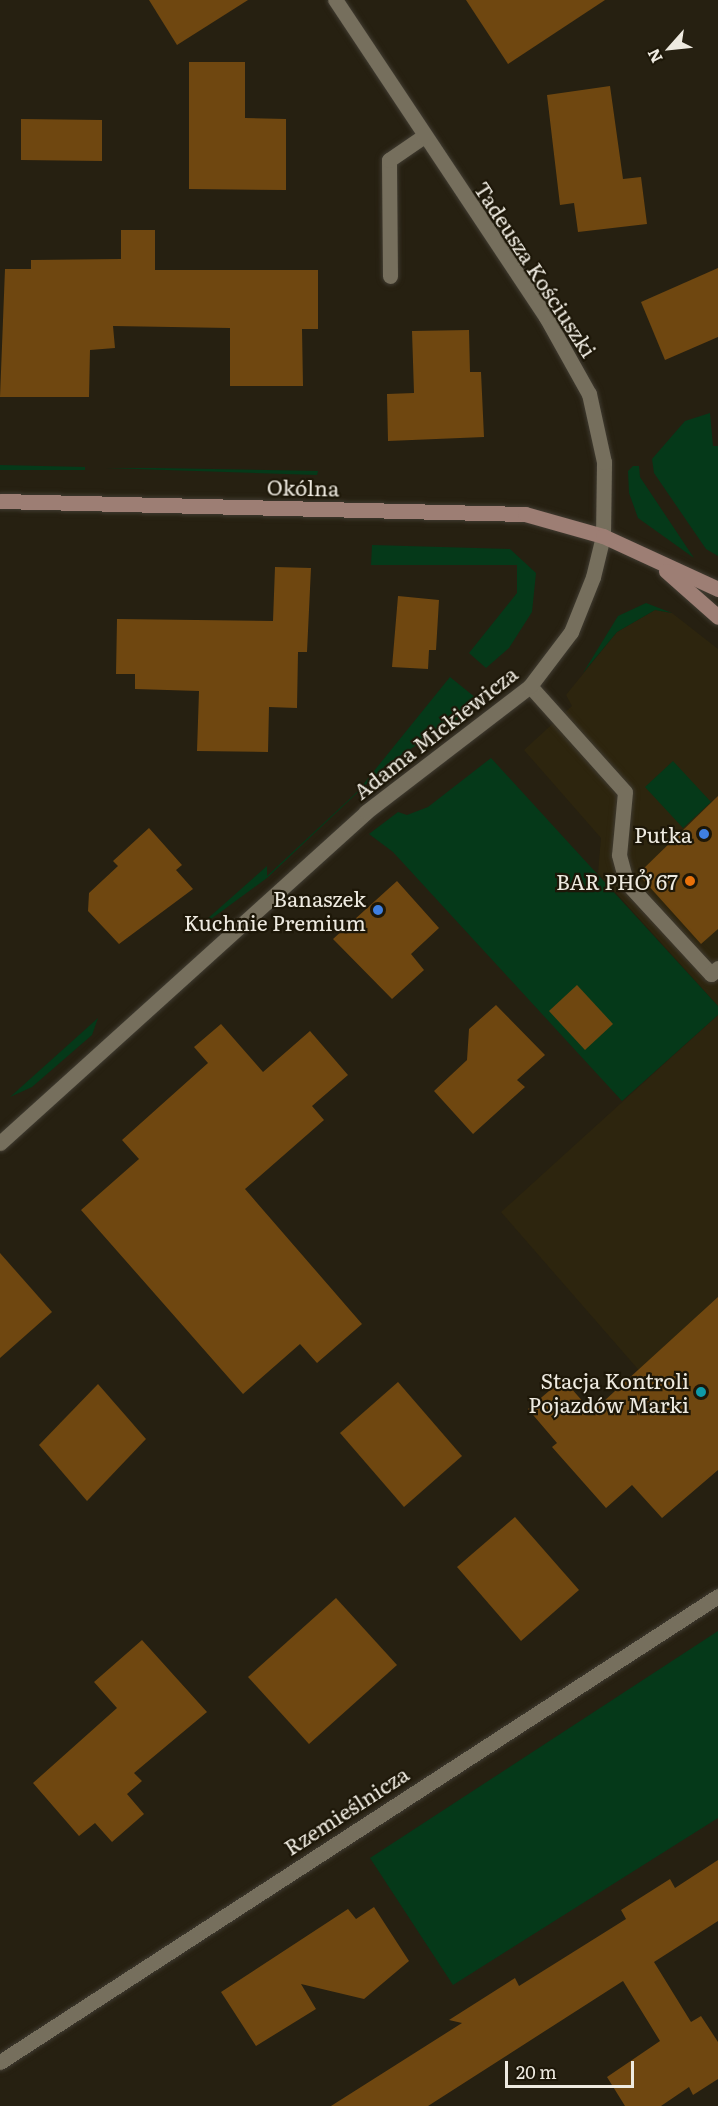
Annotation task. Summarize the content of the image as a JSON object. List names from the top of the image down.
{
  "streets": {
    "street": [
      "Tadeusza Kościuszki",
      "Okólna",
      "Adama Mickiewicza",
      "Rzemieślnicza"
    ]
  },
  "crossings": [
    ["Tadeusza Kościuszki", "Okólna"],
    ["Tadeusza Kościuszki", "Adama Mickiewicza"],
    ["Okólna", "Adama Mickiewicza"]
  ],
  "places": [
    "Putka",
    "BAR PHỞ 67",
    "Banaszek Kuchnie Premium",
    "Stacja Kontroli Pojazdów Marki"
  ],
  "scale_bar": "20 m",
  "north": "bottom left"
}
